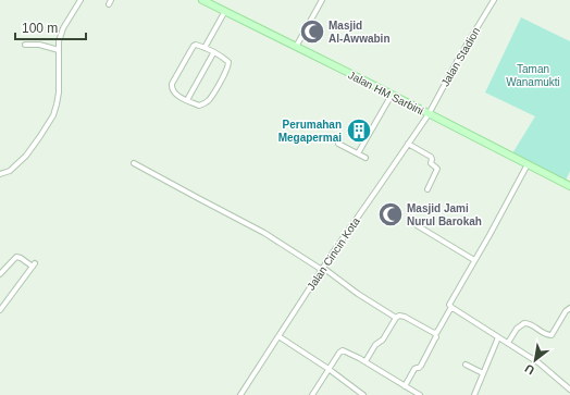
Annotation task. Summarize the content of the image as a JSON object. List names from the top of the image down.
{
  "streets": {
    "main road": ["Jalan HM Sarbini"],
    "street": ["Jalan Stadion", "Jalan Cincin Kota"]
  },
  "crossings": [
    ["Jalan Stadion", "Jalan HM Sarbini"],
    ["Jalan Stadion", "Jalan Cincin Kota"],
    ["Jalan HM Sarbini", "Jalan Cincin Kota"]
  ],
  "parks": ["Taman Wanamukti"],
  "places": {
    "mosque": ["Masjid Al-Awwabin", "Masjid Jami Nurul Barokah"],
    "building": ["Perumahan Megapermai"]
  },
  "scale_bar": "100 m",
  "north": "bottom left"
}
